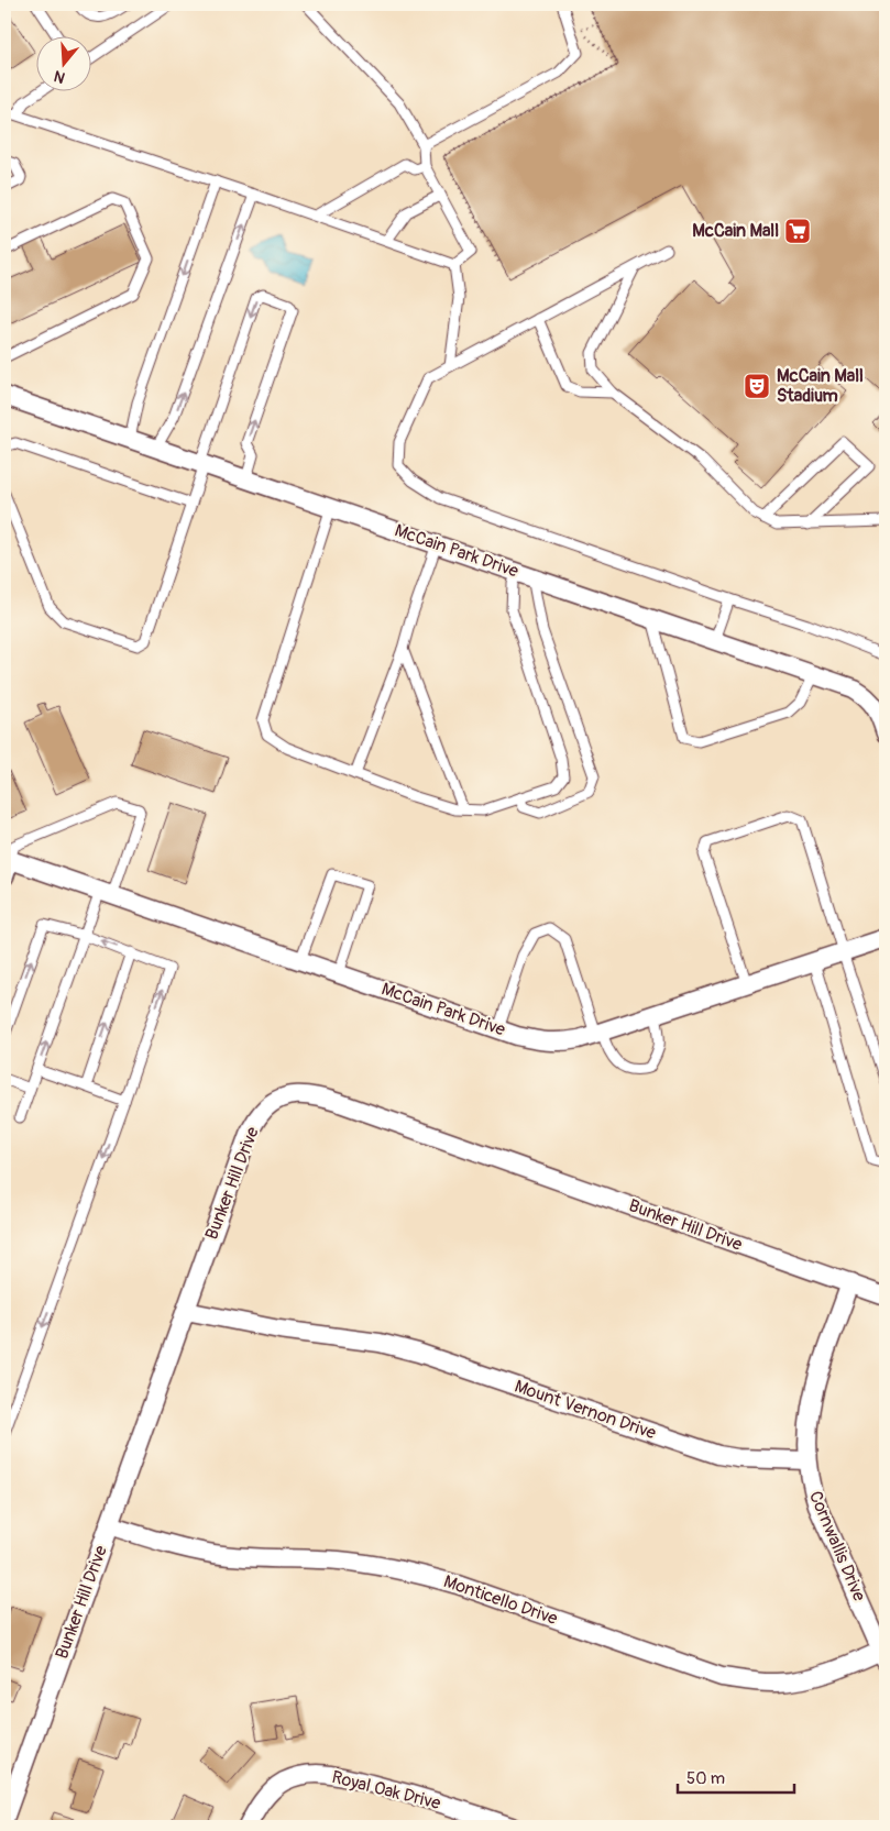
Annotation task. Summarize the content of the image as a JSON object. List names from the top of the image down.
{
  "streets": {
    "street": [
      "McCain Park Drive",
      "Bunker Hill Drive",
      "Mount Vernon Drive",
      "Cornwallis Drive",
      "Monticello Drive",
      "Royal Oak Drive"
    ]
  },
  "crossings": [
    ["Bunker Hill Drive", "Mount Vernon Drive"],
    ["Bunker Hill Drive", "Monticello Drive"],
    ["Mount Vernon Drive", "Cornwallis Drive"],
    ["Cornwallis Drive", "Monticello Drive"]
  ],
  "places": {
    "supermarket": ["McCain Mall"],
    "theatre": ["McCain Mall Stadium"]
  },
  "scale_bar": "50 m",
  "north": "bottom"
}
